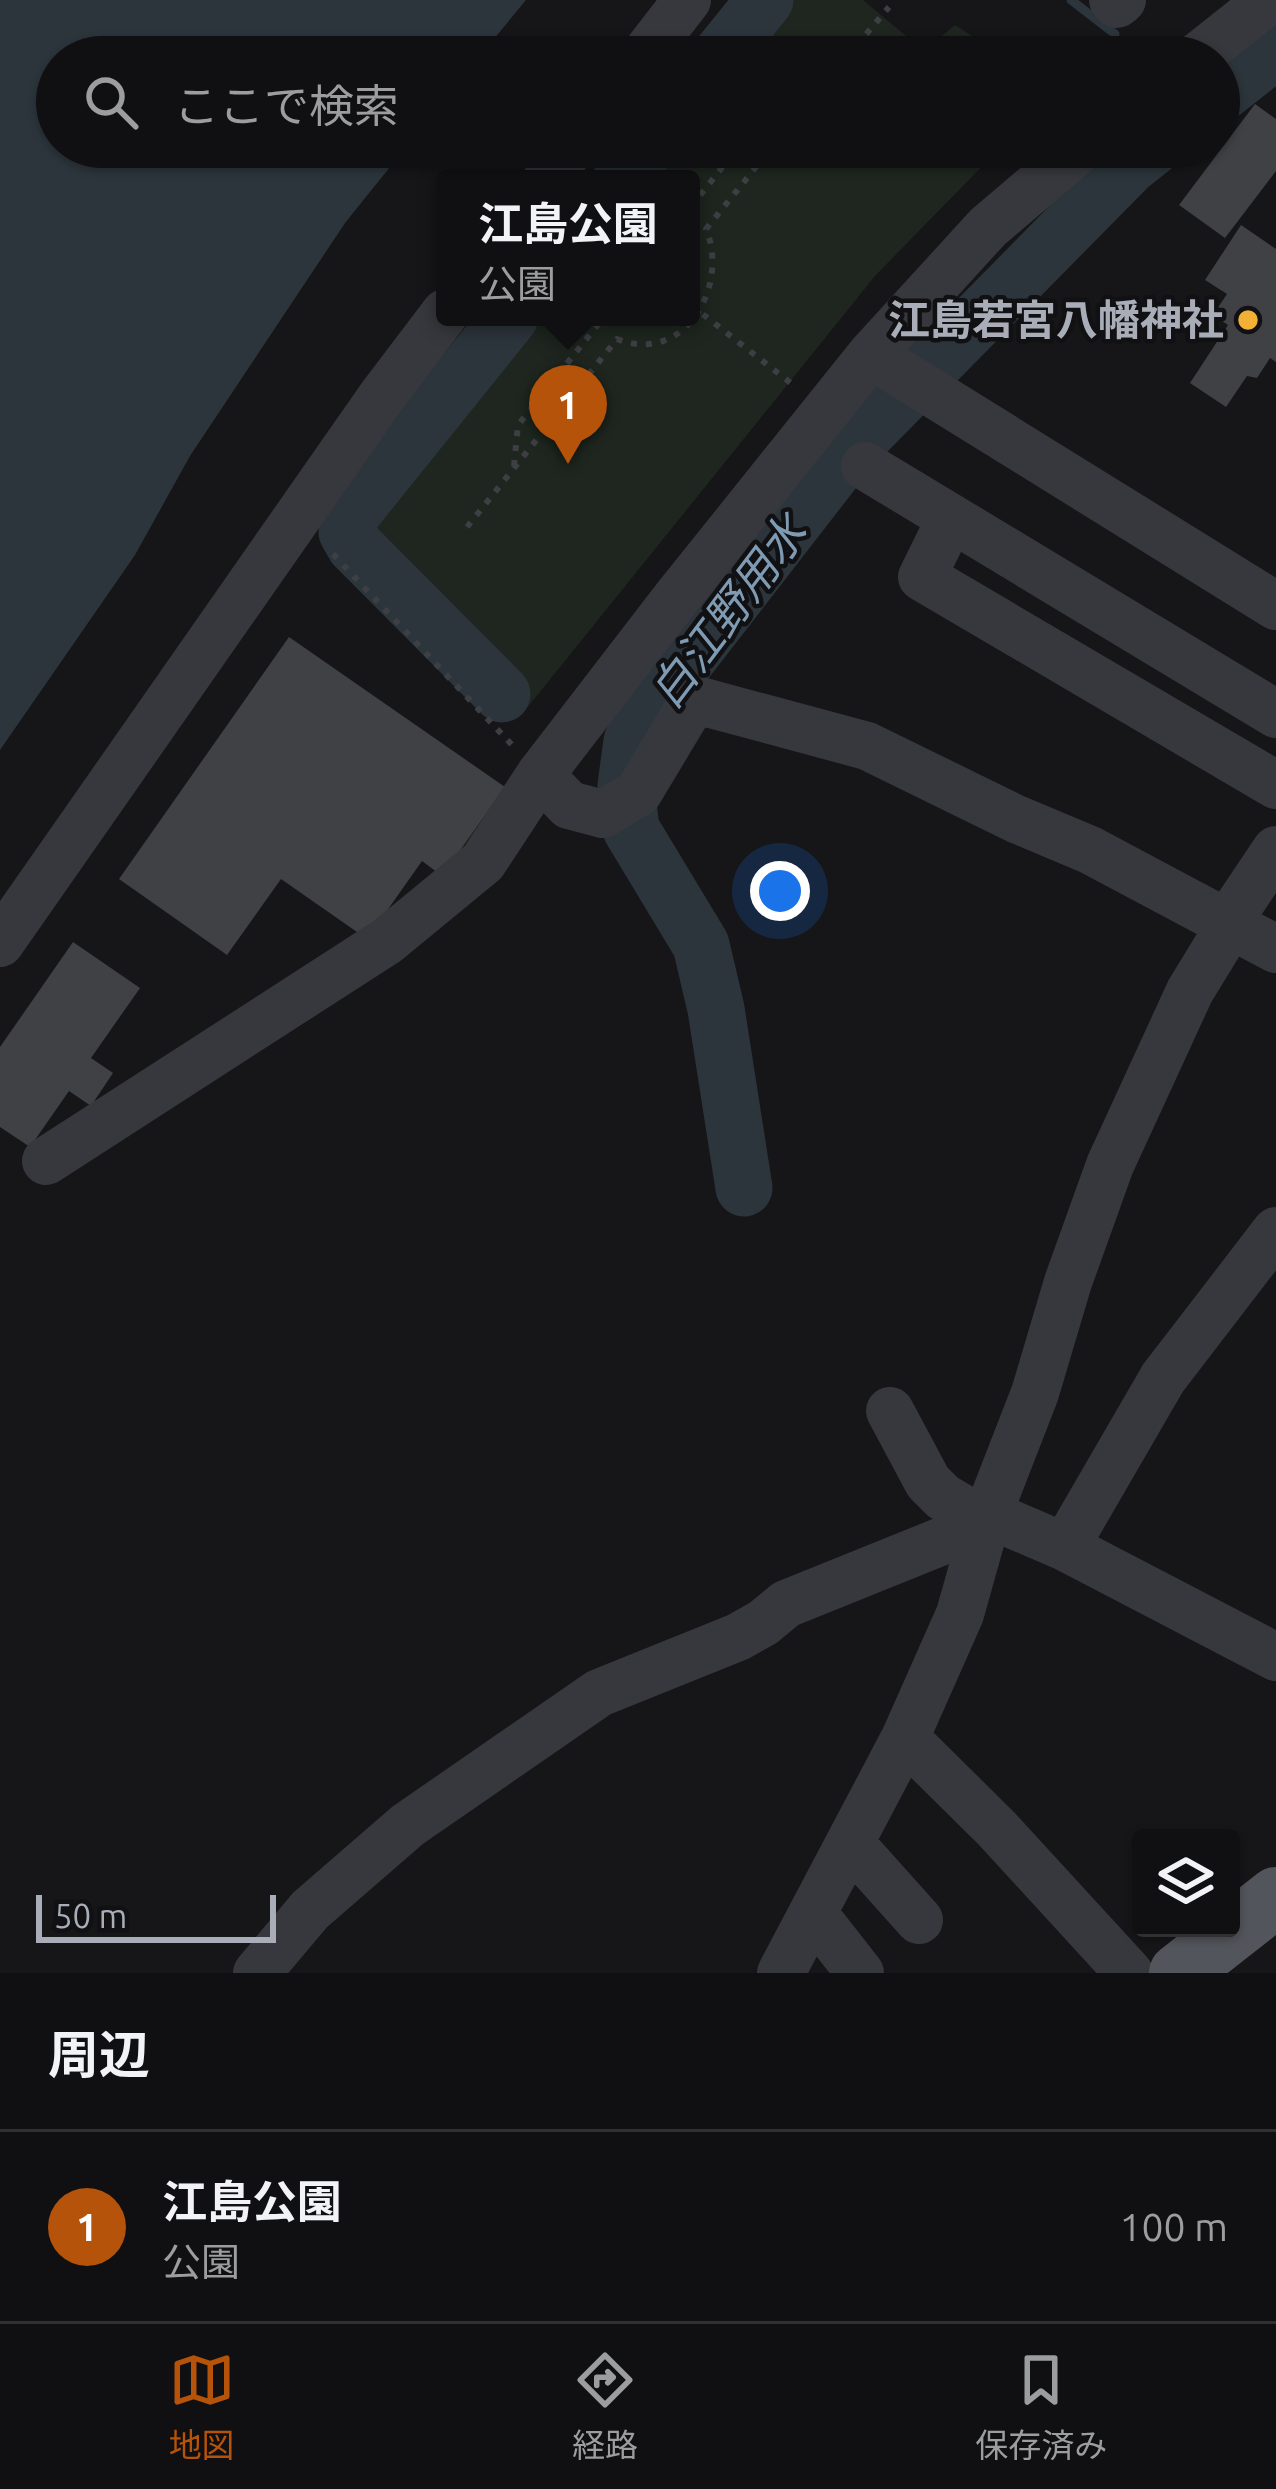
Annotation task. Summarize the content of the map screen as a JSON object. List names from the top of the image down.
{
  "water": ["白江野用水"],
  "places": ["江島若宮八幡神社"],
  "scale_bar": "50 m",
  "page": {
    "search": "ここで検索",
    "popup": ["江島公園", "公園"],
    "pins": "1",
    "scale": "50 m",
    "heading": "周辺",
    "list": [
      {
        "mark": "1",
        "name": "江島公園",
        "note": "公園",
        "value": "100 m"
      }
    ],
    "nav": ["地図", "経路", "保存済み"]
  }
}
